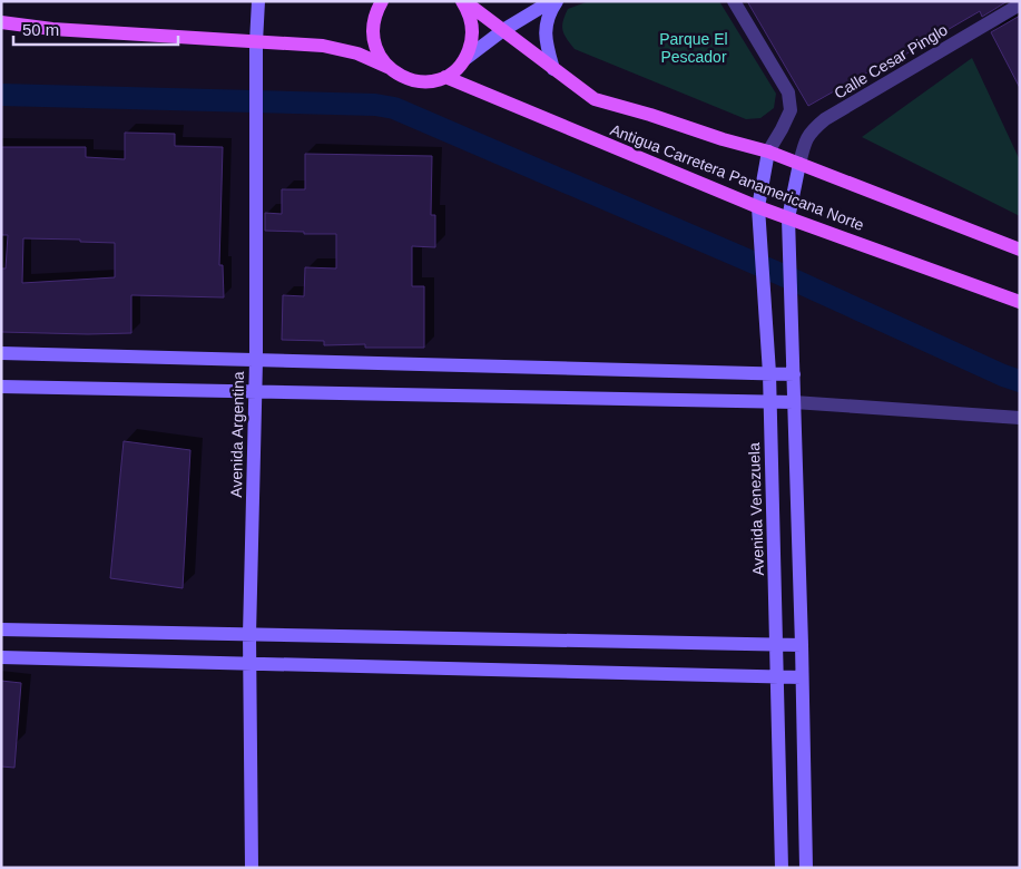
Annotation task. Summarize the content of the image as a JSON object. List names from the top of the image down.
{
  "streets": {
    "main road": ["Antigua Carretera Panamericana Norte"],
    "street": ["Calle Cesar Pinglo", "Avenida Argentina", "Avenida Venezuela"]
  },
  "crossings": [
    ["Calle Cesar Pinglo", "Antigua Carretera Panamericana Norte"],
    ["Antigua Carretera Panamericana Norte", "Avenida Venezuela"]
  ],
  "parks": ["Parque El Pescador"],
  "scale_bar": "50 m"
}
